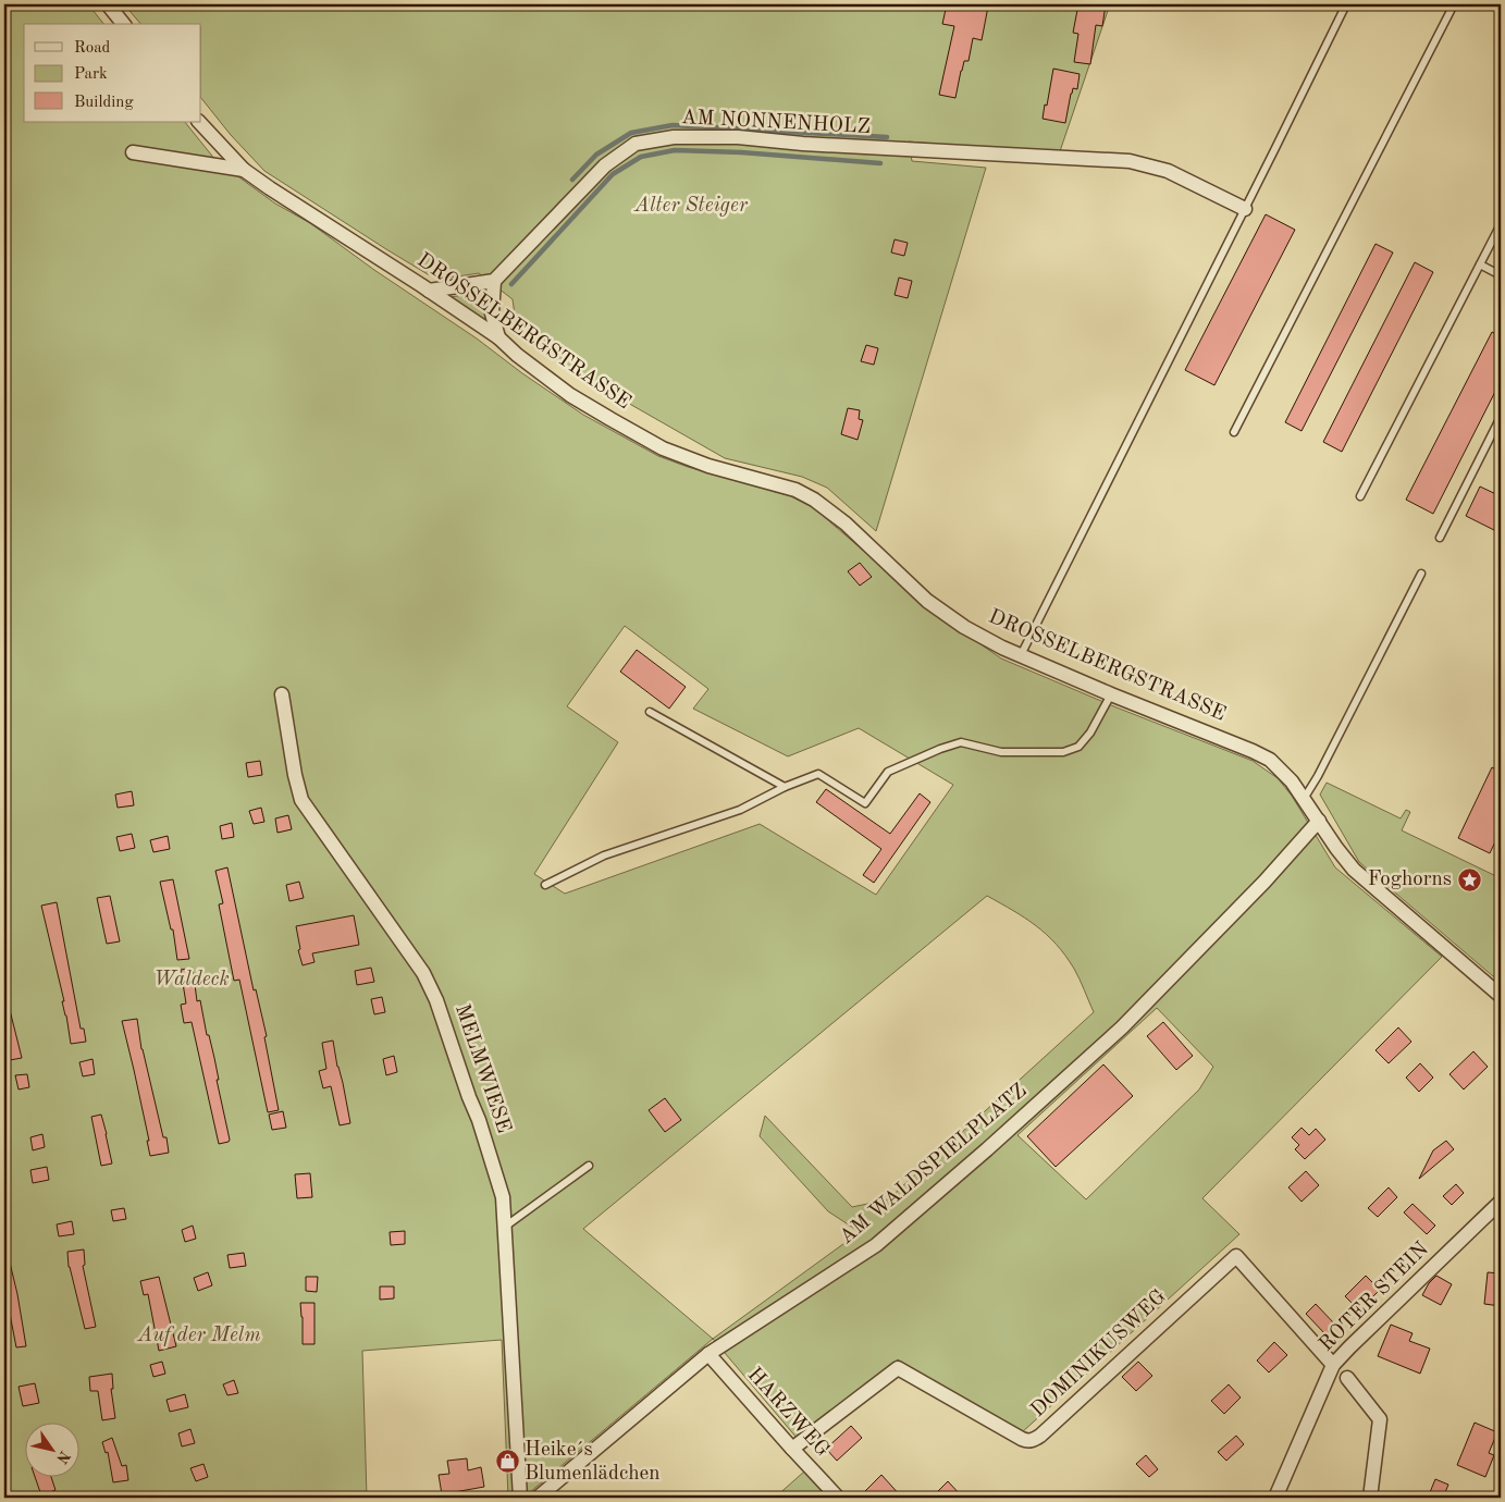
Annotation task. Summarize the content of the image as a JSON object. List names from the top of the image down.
{
  "streets": {
    "street": [
      "AM NONNENHOLZ",
      "DROSSELBERGSTRASSE",
      "MELMWIESE",
      "AM WALDSPIELPLATZ",
      "ROTER STEIN",
      "DOMINIKUSWEG",
      "HARZWEG"
    ]
  },
  "crossings": [
    ["DROSSELBERGSTRASSE", "AM WALDSPIELPLATZ"],
    ["AM WALDSPIELPLATZ", "HARZWEG"],
    ["ROTER STEIN", "DOMINIKUSWEG"],
    ["DOMINIKUSWEG", "HARZWEG"]
  ],
  "parks": ["Alter Steiger", "Waldeck", "Auf der Melm"],
  "places": {
    "place": ["Foghorns"],
    "shop": ["Heike´s Blumenlädchen"]
  },
  "legend": ["Road", "Park", "Building"],
  "north": "bottom right"
}
